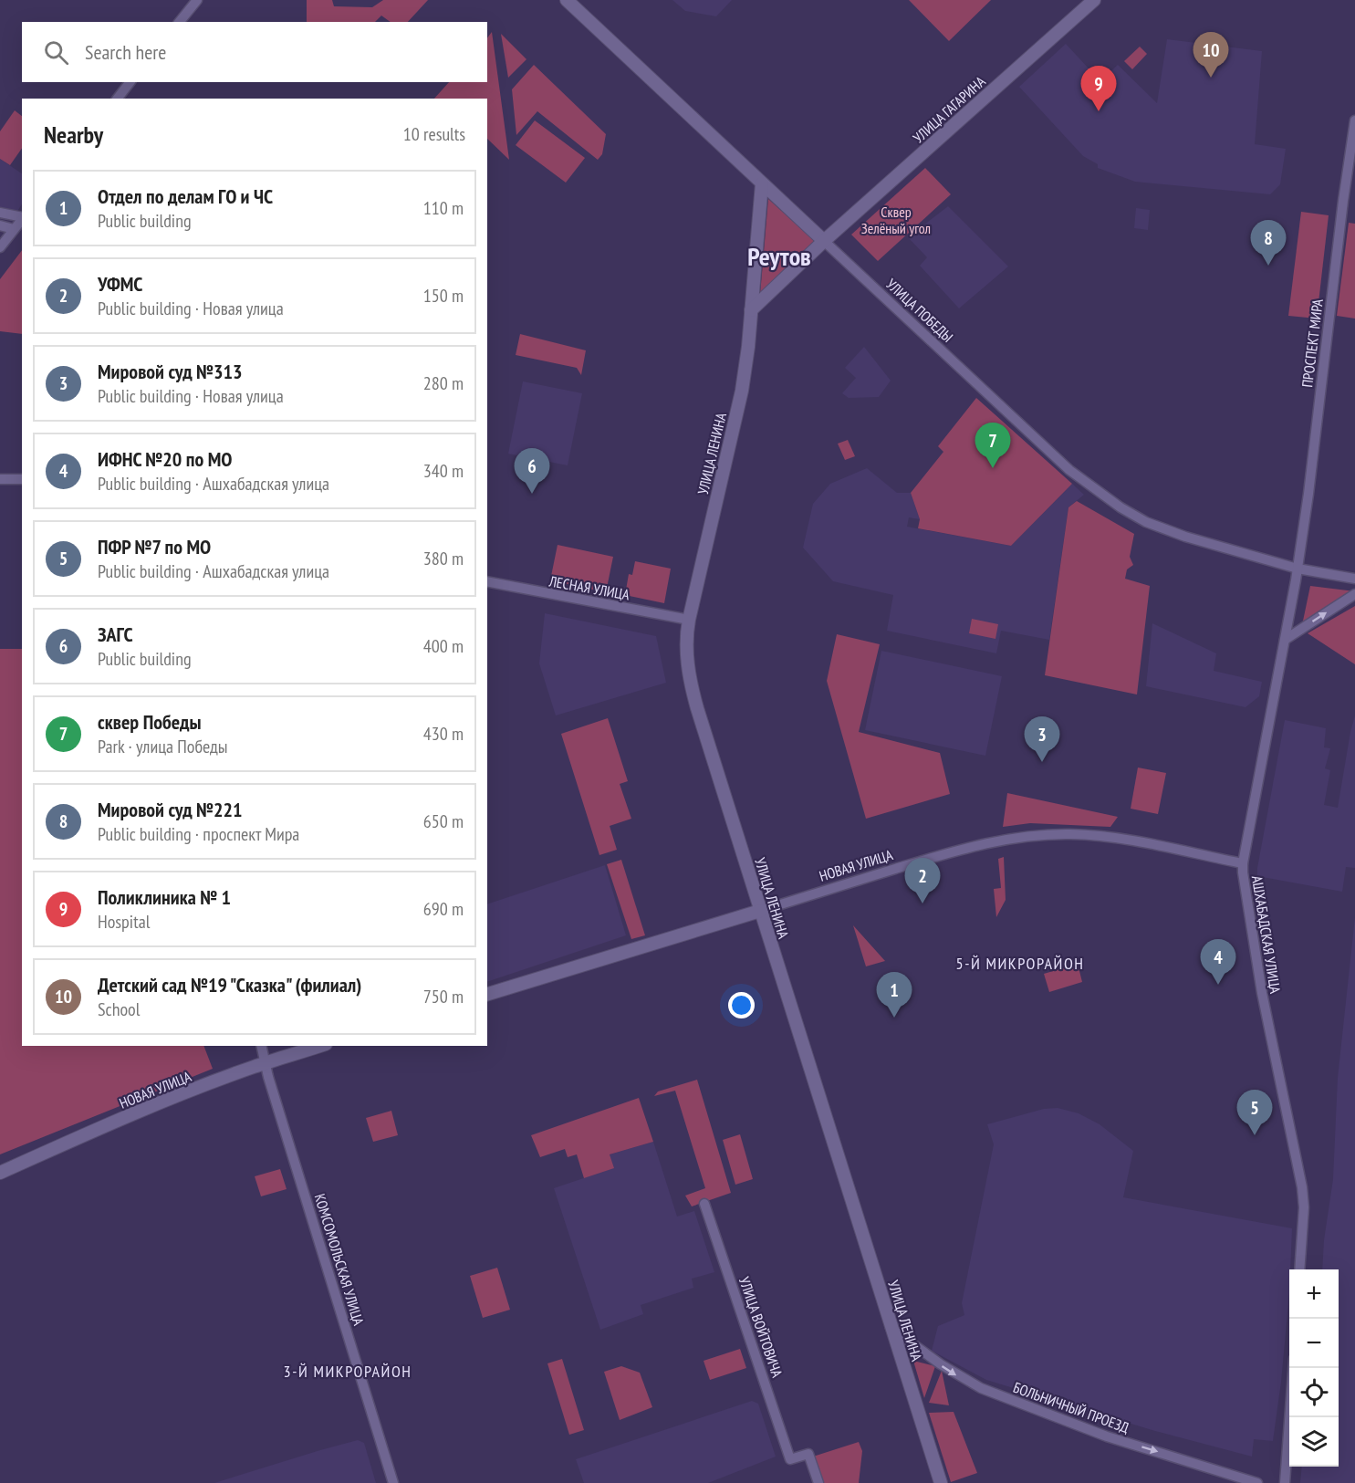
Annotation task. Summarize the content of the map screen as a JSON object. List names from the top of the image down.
{
  "streets": {
    "street": [
      "УЛИЦА ГАГАРИНА",
      "УЛИЦА ПОБЕДЫ",
      "ПРОСПЕКТ МИРА",
      "УЛИЦА ЛЕНИНА",
      "ЛЕСНАЯ УЛИЦА",
      "НОВАЯ УЛИЦА",
      "АШХАБАДСКАЯ УЛИЦА",
      "КОМСОМОЛЬСКАЯ УЛИЦА",
      "УЛИЦА ВОЙТОВИЧА",
      "БОЛЬНИЧНЫЙ ПРОЕЗД"
    ]
  },
  "crossings": [
    ["УЛИЦА ГАГАРИНА", "УЛИЦА ПОБЕДЫ"],
    ["УЛИЦА ПОБЕДЫ", "ПРОСПЕКТ МИРА"],
    ["УЛИЦА ПОБЕДЫ", "УЛИЦА ЛЕНИНА"],
    ["УЛИЦА ПОБЕДЫ", "АШХАБАДСКАЯ УЛИЦА"],
    ["ПРОСПЕКТ МИРА", "АШХАБАДСКАЯ УЛИЦА"],
    ["УЛИЦА ЛЕНИНА", "ЛЕСНАЯ УЛИЦА"],
    ["УЛИЦА ЛЕНИНА", "НОВАЯ УЛИЦА"],
    ["УЛИЦА ЛЕНИНА", "БОЛЬНИЧНЫЙ ПРОЕЗД"],
    ["НОВАЯ УЛИЦА", "АШХАБАДСКАЯ УЛИЦА"],
    ["НОВАЯ УЛИЦА", "КОМСОМОЛЬСКАЯ УЛИЦА"]
  ],
  "one_way": ["БОЛЬНИЧНЫЙ ПРОЕЗД"],
  "districts": ["Реутов", "5-Й МИКРОРАЙОН", "3-Й МИКРОРАЙОН"],
  "parks": ["Сквер Зелёный угол"],
  "page": {
    "search": "Search here",
    "pins": [
      "10",
      "9",
      "8",
      "7",
      "6",
      "3",
      "2",
      "4",
      "1",
      "5"
    ],
    "heading": ["Nearby", "10 results"],
    "list": [
      {
        "mark": "1",
        "name": "Отдел по делам ГО и ЧС",
        "note": "Public building",
        "value": "110 m"
      },
      {
        "mark": "2",
        "name": "УФМС",
        "note": "Public building · Новая улица",
        "value": "150 m"
      },
      {
        "mark": "3",
        "name": "Мировой суд №313",
        "note": "Public building · Новая улица",
        "value": "280 m"
      },
      {
        "mark": "4",
        "name": "ИФНС №20 по МО",
        "note": "Public building · Ашхабадская улица",
        "value": "340 m"
      },
      {
        "mark": "5",
        "name": "ПФР №7 по МО",
        "note": "Public building · Ашхабадская улица",
        "value": "380 m"
      },
      {
        "mark": "6",
        "name": "ЗАГС",
        "note": "Public building",
        "value": "400 m"
      },
      {
        "mark": "7",
        "name": "сквер Победы",
        "note": "Park · улица Победы",
        "value": "430 m"
      },
      {
        "mark": "8",
        "name": "Мировой суд №221",
        "note": "Public building · проспект Мира",
        "value": "650 m"
      },
      {
        "mark": "9",
        "name": "Поликлиника № 1",
        "note": "Hospital",
        "value": "690 m"
      },
      {
        "mark": "10",
        "name": "Детский сад №19 \"Сказка\" (филиал)",
        "note": "School",
        "value": "750 m"
      }
    ],
    "map_buttons": ["+", "−"]
  }
}
